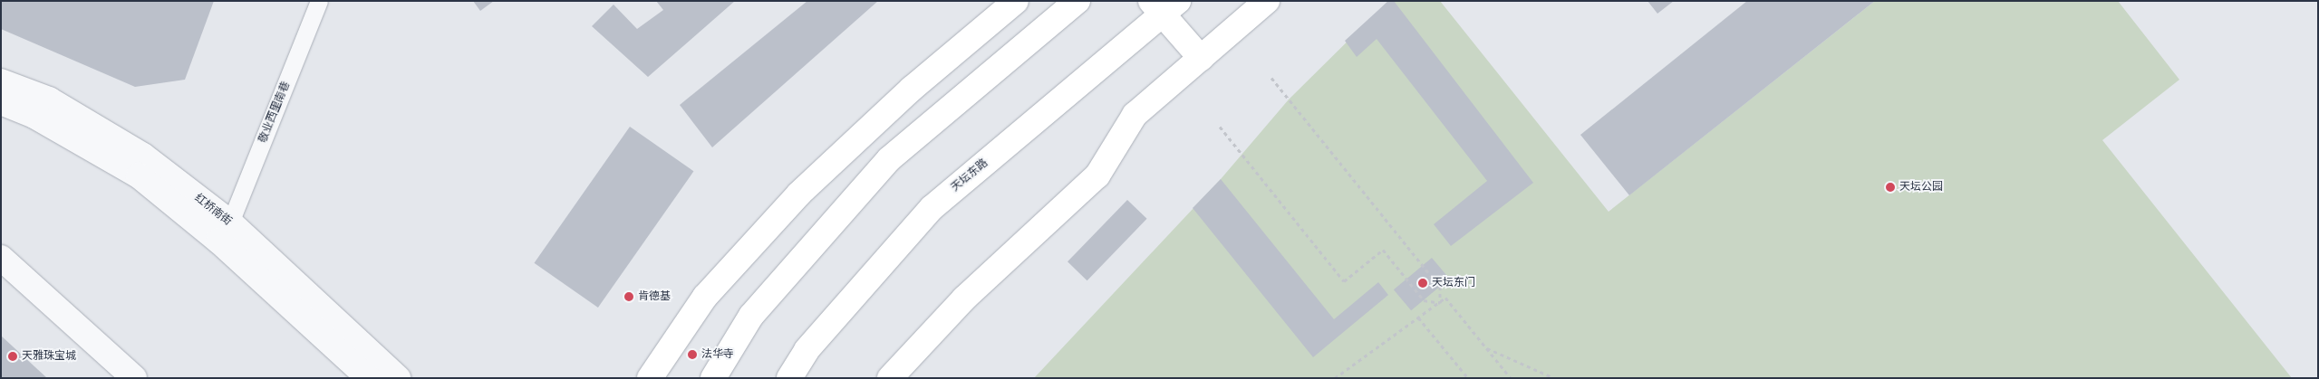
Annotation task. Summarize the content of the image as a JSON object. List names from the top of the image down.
{
  "streets": {
    "main road": ["天坛东路"],
    "street": ["红桥南街"],
    "lane": ["敬业西里南巷"]
  },
  "crossings": [
    ["敬业西里南巷", "红桥南街"]
  ],
  "places": [
    "天坛公园",
    "天坛东门",
    "肯德基",
    "法华寺",
    "天雅珠宝城"
  ]
}
